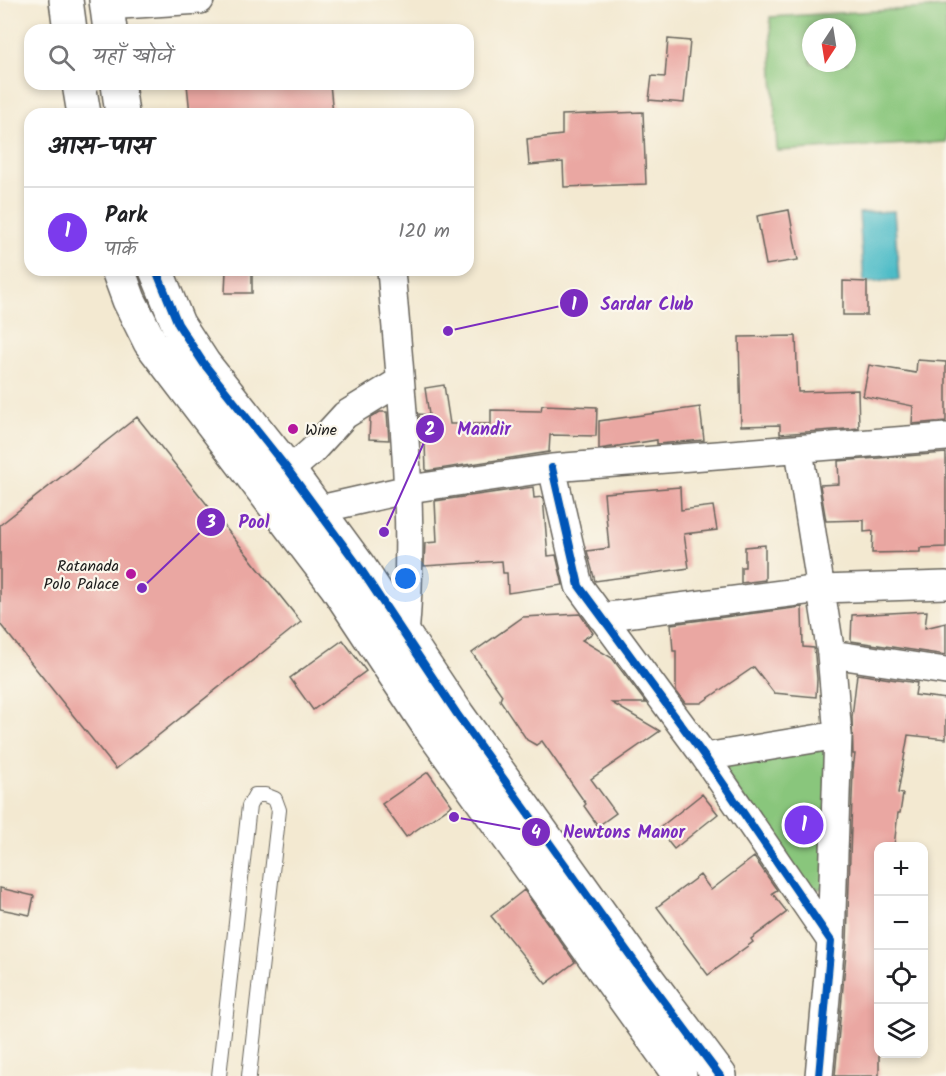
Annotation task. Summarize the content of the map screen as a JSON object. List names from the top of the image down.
{
  "places": [
    "Sardar Club",
    "Wine",
    "Mandir",
    "Ratanada Polo Palace",
    "Pool",
    "Newtons Manor"
  ],
  "north": "bottom",
  "page": {
    "search": "यहाँ खोजें",
    "heading": "आस-पास",
    "list": [
      {
        "mark": "1",
        "name": "Park",
        "note": "पार्क",
        "value": "120 m"
      }
    ],
    "pins": "1",
    "map_buttons": ["+", "−"]
  }
}
